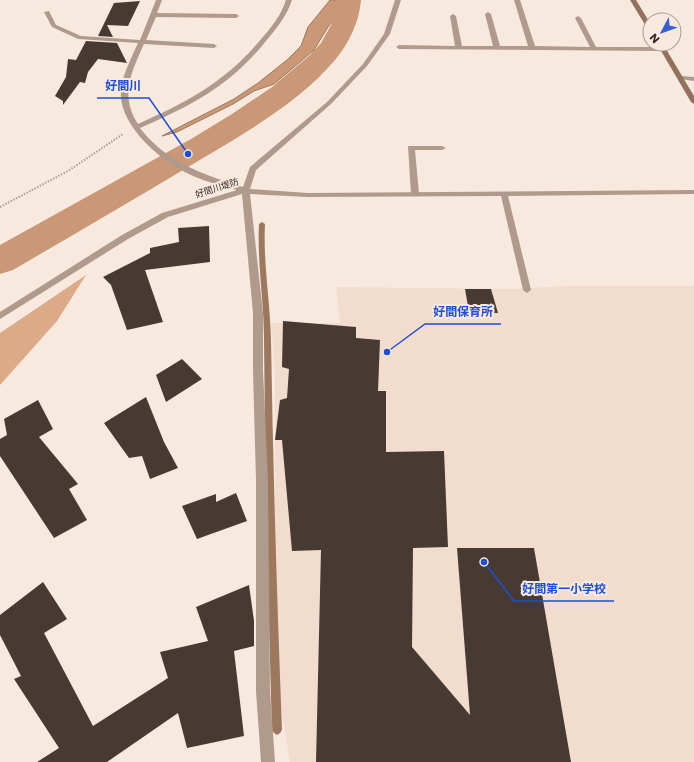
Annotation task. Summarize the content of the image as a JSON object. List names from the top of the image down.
{
  "streets": {
    "street": ["好間川堤防"]
  },
  "places": ["好間川", "好間保育所", "好間第一小学校"],
  "north": "bottom left"
}
